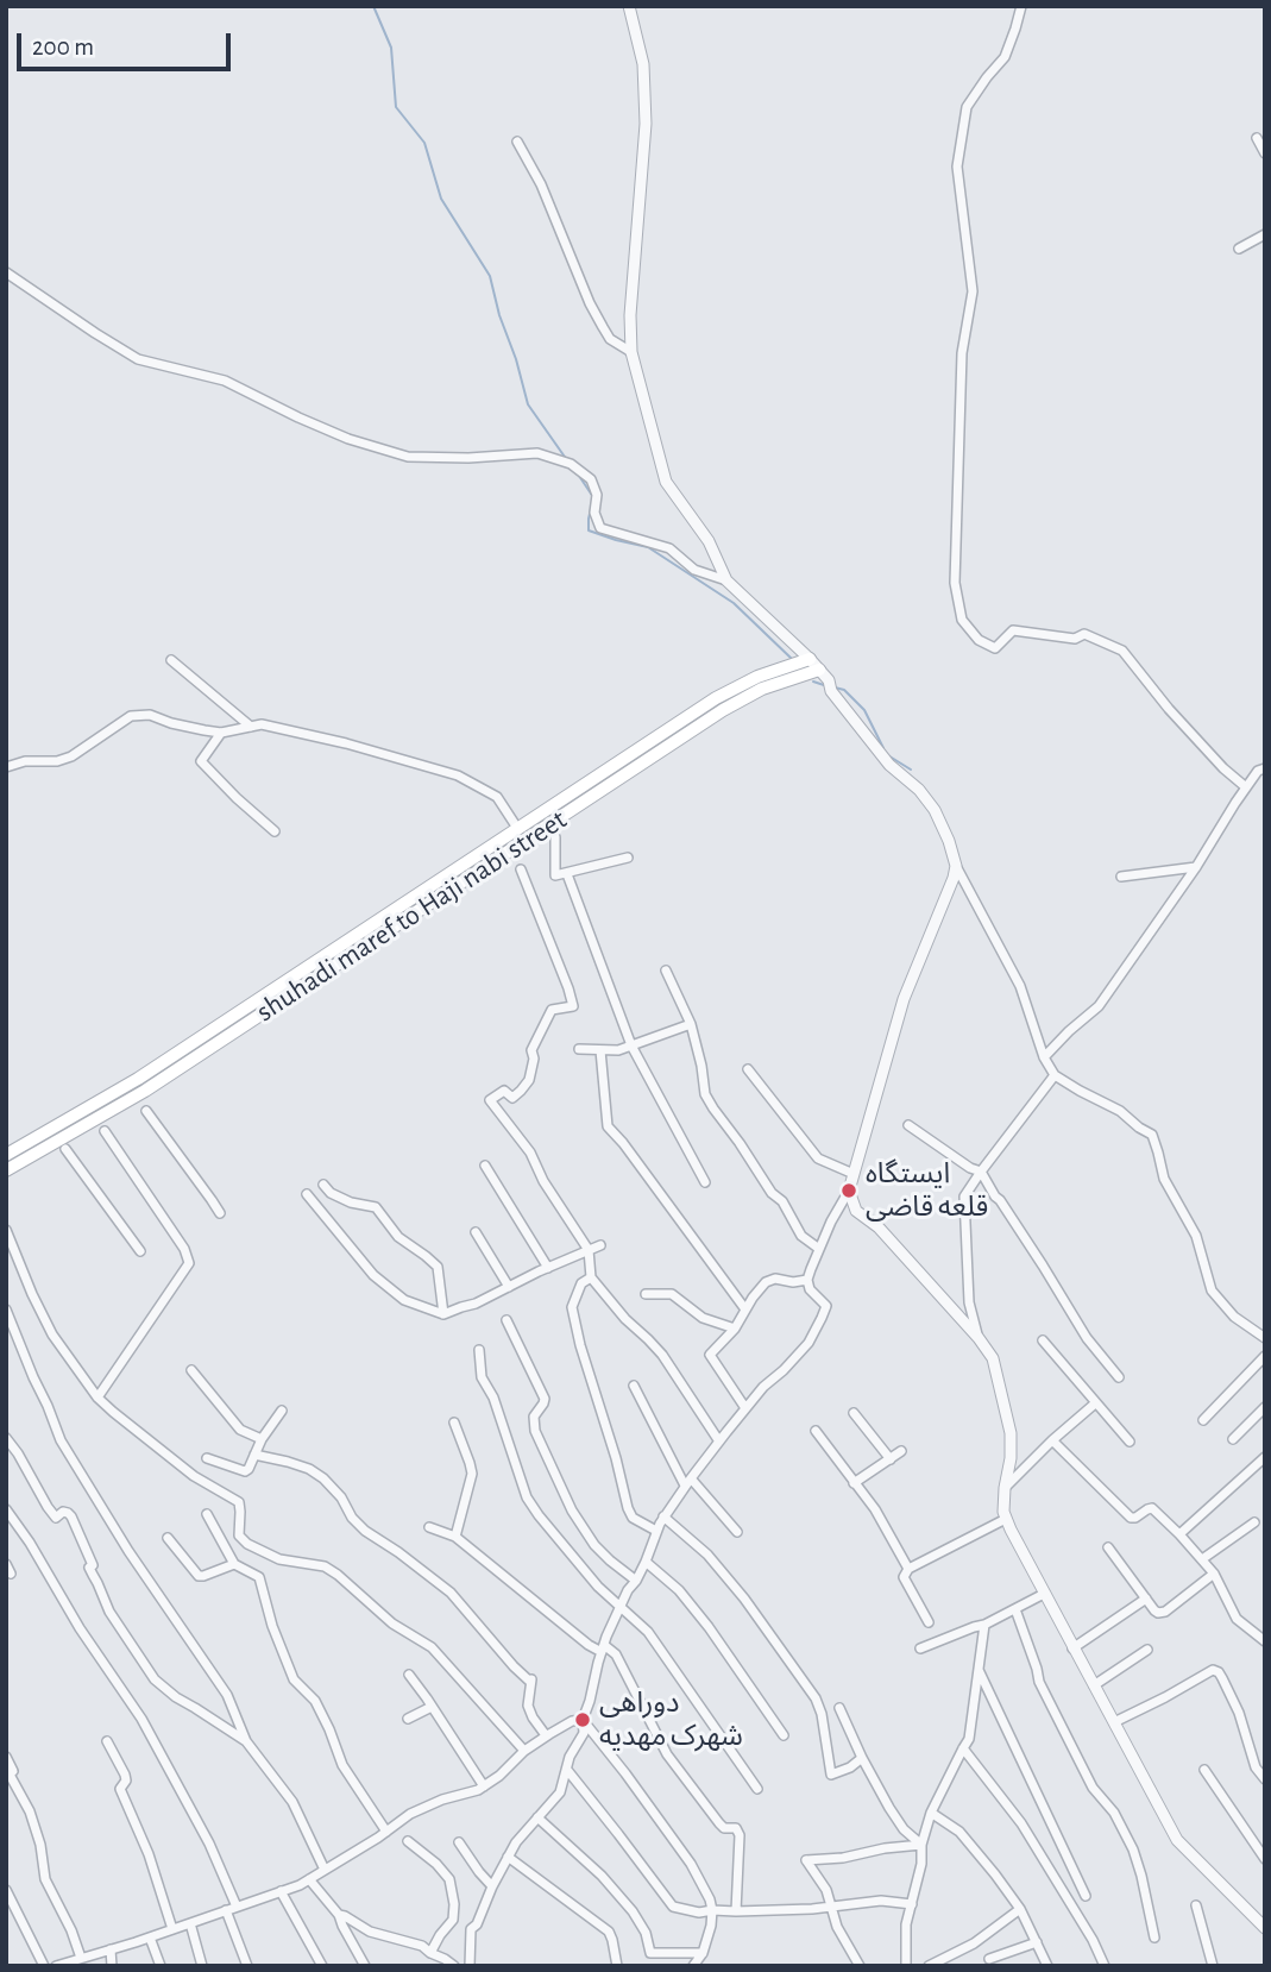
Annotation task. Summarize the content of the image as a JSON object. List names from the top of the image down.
{
  "streets": {
    "main road": ["shuhadi maref to Haji nabi street"]
  },
  "places": ["ایستگاه قلعه قاضی", "دوراهی شهرک مهدیه"],
  "scale_bar": "200 m"
}
